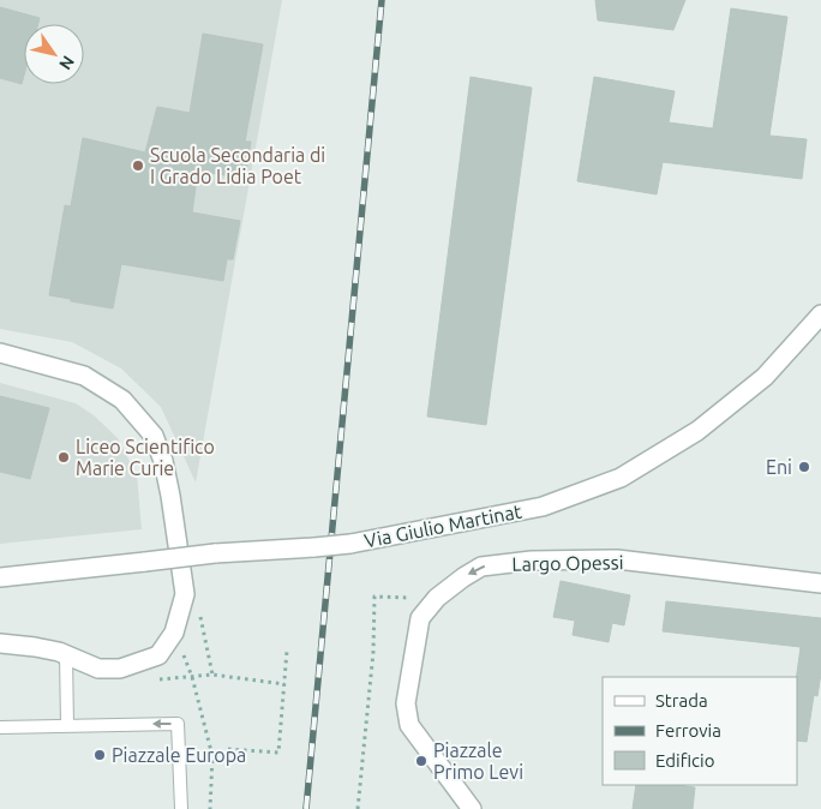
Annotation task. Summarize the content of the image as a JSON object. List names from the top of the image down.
{
  "streets": {
    "street": ["Via Giulio Martinat", "Largo Opessi"]
  },
  "one_way": ["Largo Opessi"],
  "places": [
    "Scuola Secondaria di I Grado Lidia Poet",
    "Liceo Scientifico Marie Curie",
    "Eni",
    "Piazzale Europa",
    "Piazzale Primo Levi"
  ],
  "legend": ["Strada", "Ferrovia", "Edificio"],
  "north": "bottom right"
}
